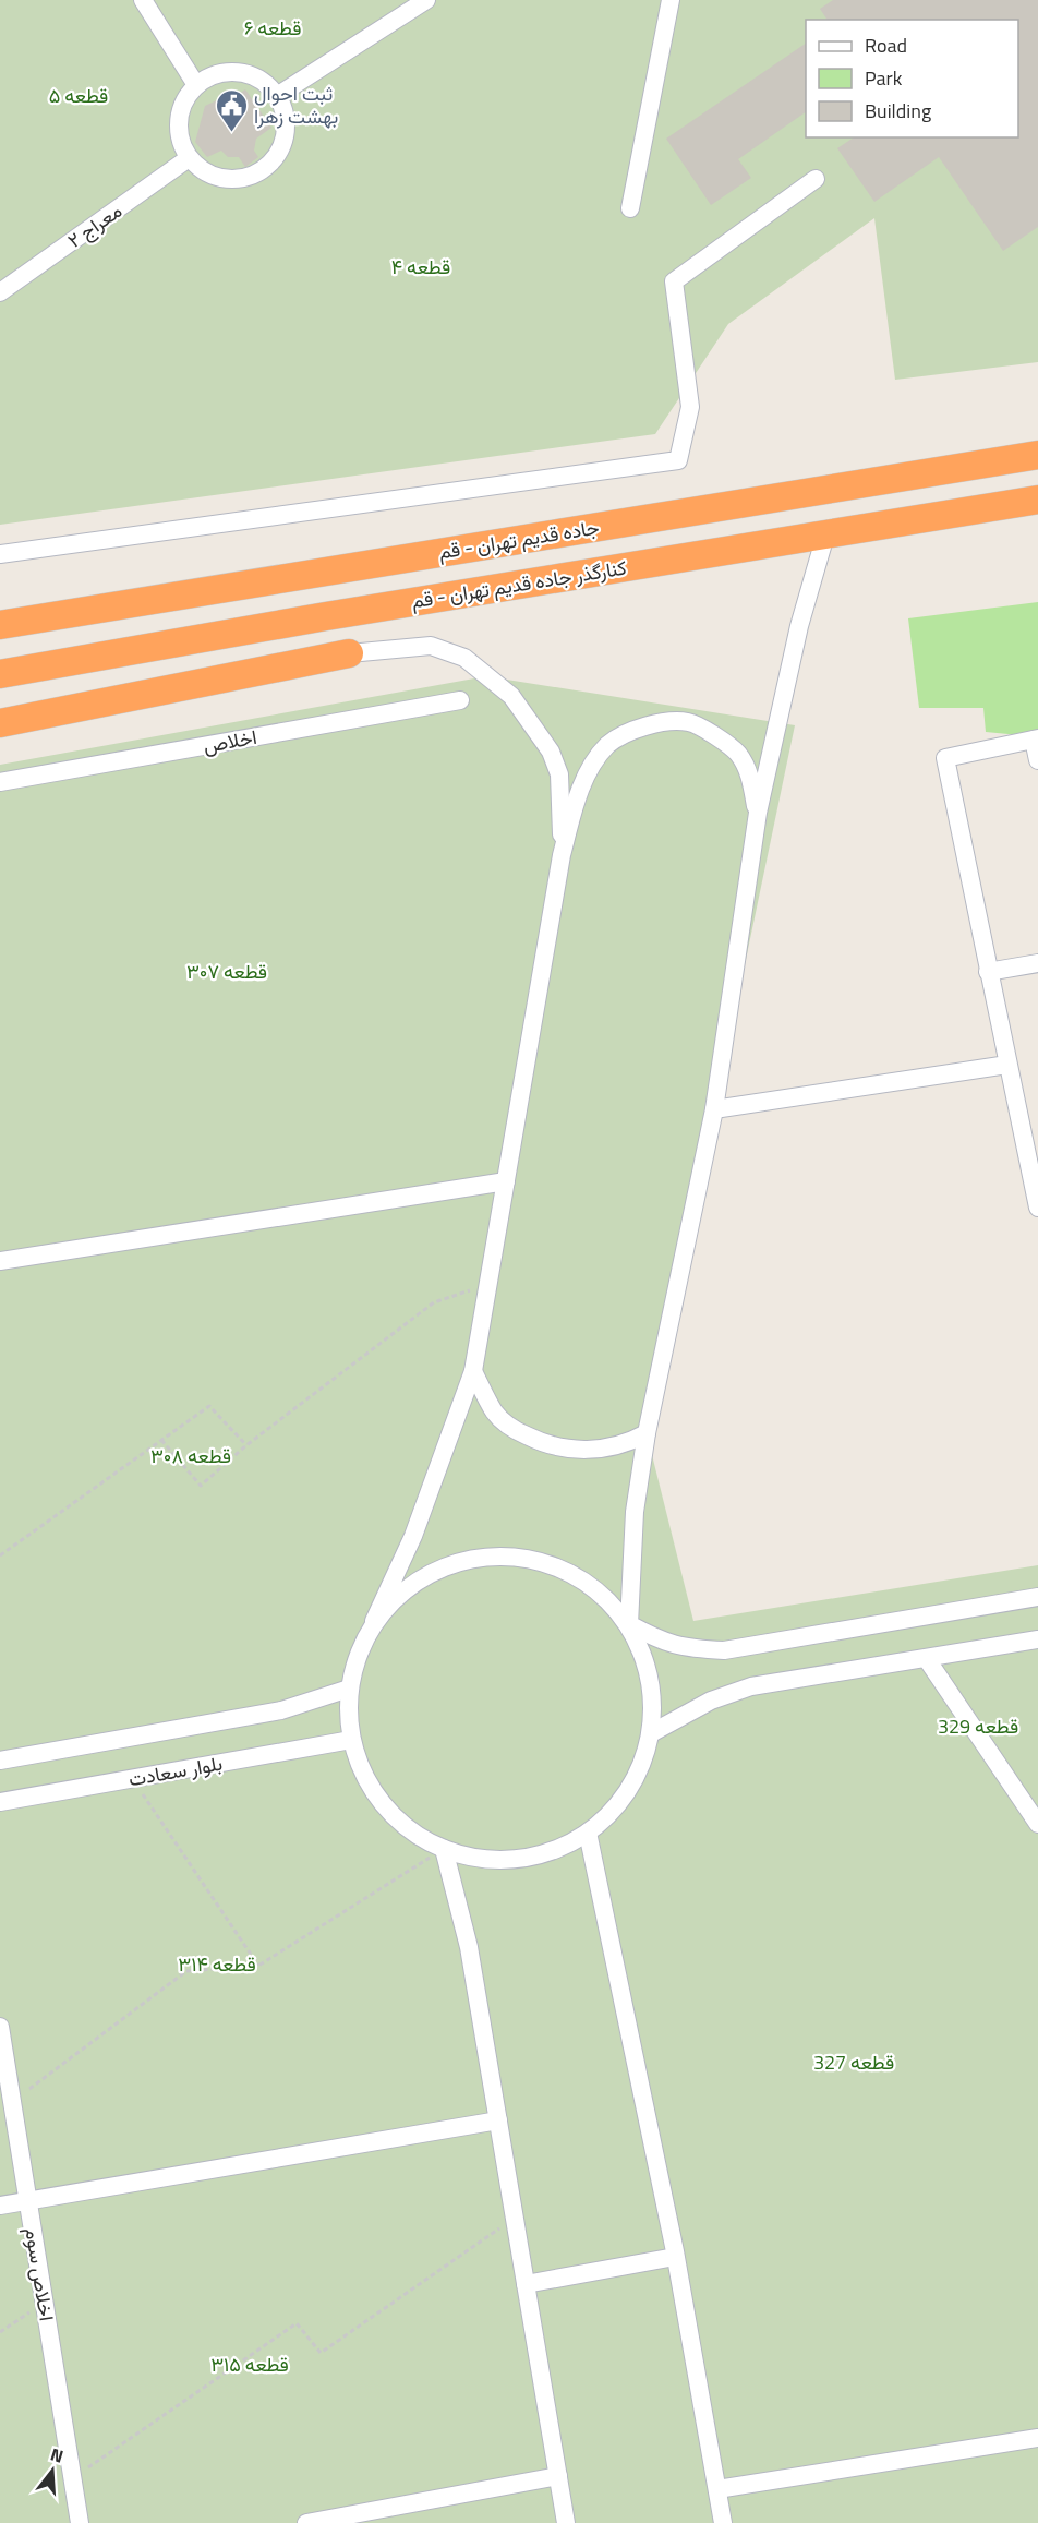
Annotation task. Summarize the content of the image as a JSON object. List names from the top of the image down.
{
  "streets": {
    "highway": ["جاده قدیم تهران - قم", "کنارگذر جاده قدیم تهران - قم"],
    "street": [
      "معراج ۲",
      "اخلاص",
      "بلوار سعادت",
      "اخلاص سوم"
    ]
  },
  "parks": [
    "قطعه ۶",
    "قطعه ۵",
    "قطعه ۴",
    "قطعه ۳۰۷",
    "قطعه ۳۰۸",
    "قطعه 329",
    "قطعه ۳۱۴",
    "قطعه 327",
    "قطعه ۳۱۵"
  ],
  "places": {
    "public building": ["ثبت احوال بهشت زهرا"]
  },
  "legend": ["Road", "Park", "Building"],
  "north": "top"
}
